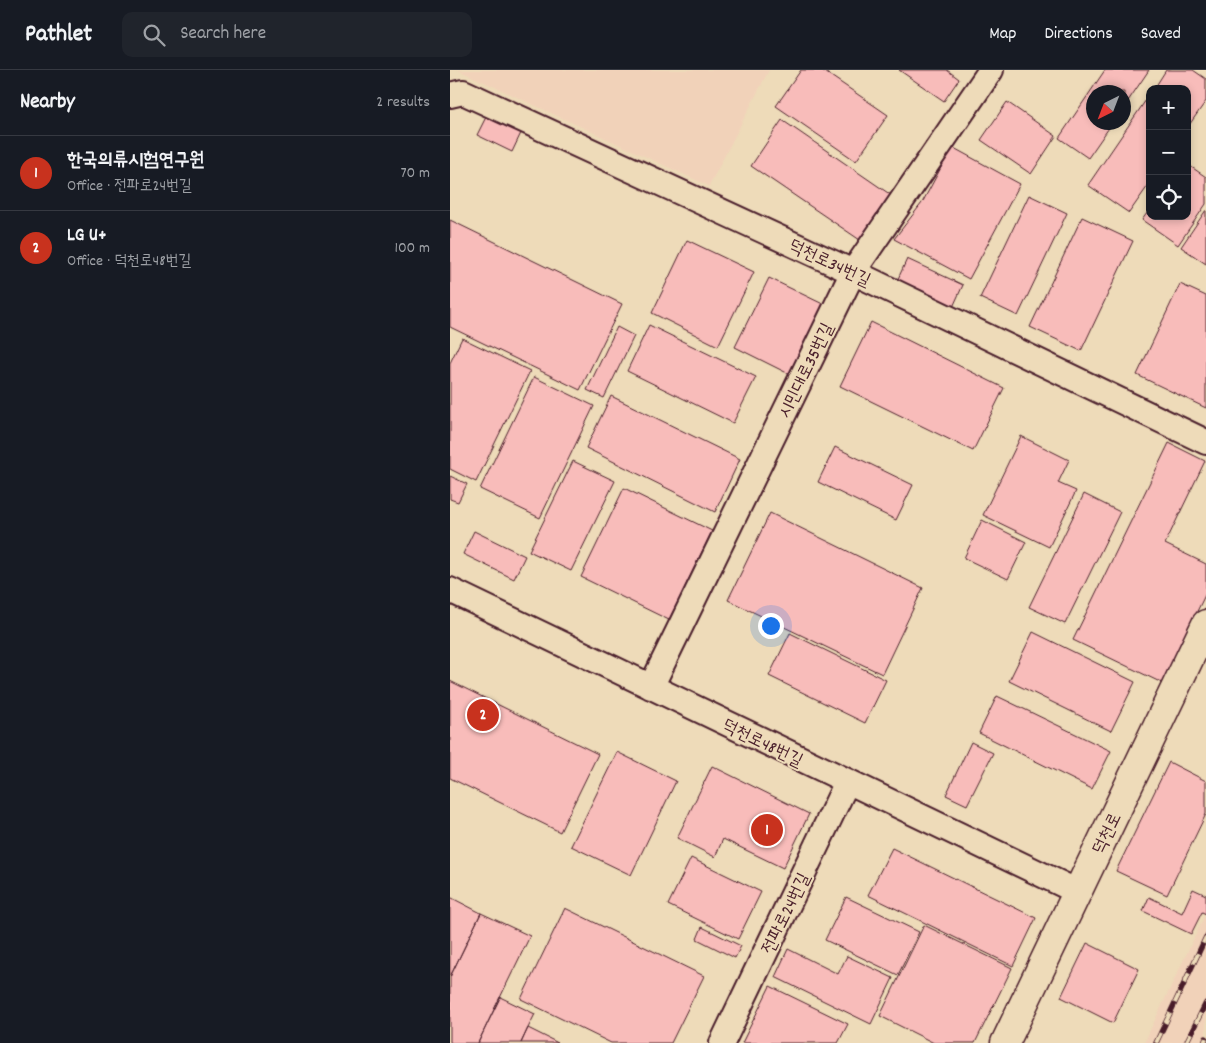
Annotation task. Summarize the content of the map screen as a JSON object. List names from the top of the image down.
{
  "streets": {
    "street": [
      "덕천로34번길",
      "시민대로35번길",
      "덕천로48번길",
      "덕천로",
      "전파로24번길"
    ]
  },
  "crossings": [
    ["덕천로34번길", "시민대로35번길"],
    ["시민대로35번길", "덕천로48번길"],
    ["덕천로48번길", "덕천로"],
    ["덕천로48번길", "전파로24번길"]
  ],
  "north": "bottom left",
  "page": {
    "header": "Pathlet",
    "search": "Search here",
    "nav": ["Map", "Directions", "Saved"],
    "heading": ["Nearby", "2 results"],
    "map_buttons": ["+", "−"],
    "list": [
      {
        "mark": "1",
        "name": "한국의류시험연구원",
        "note": "Office · 전파로24번길",
        "value": "70 m"
      },
      {
        "mark": "2",
        "name": "LG U+",
        "note": "Office · 덕천로48번길",
        "value": "100 m"
      }
    ],
    "pins": ["2", "1"]
  }
}
